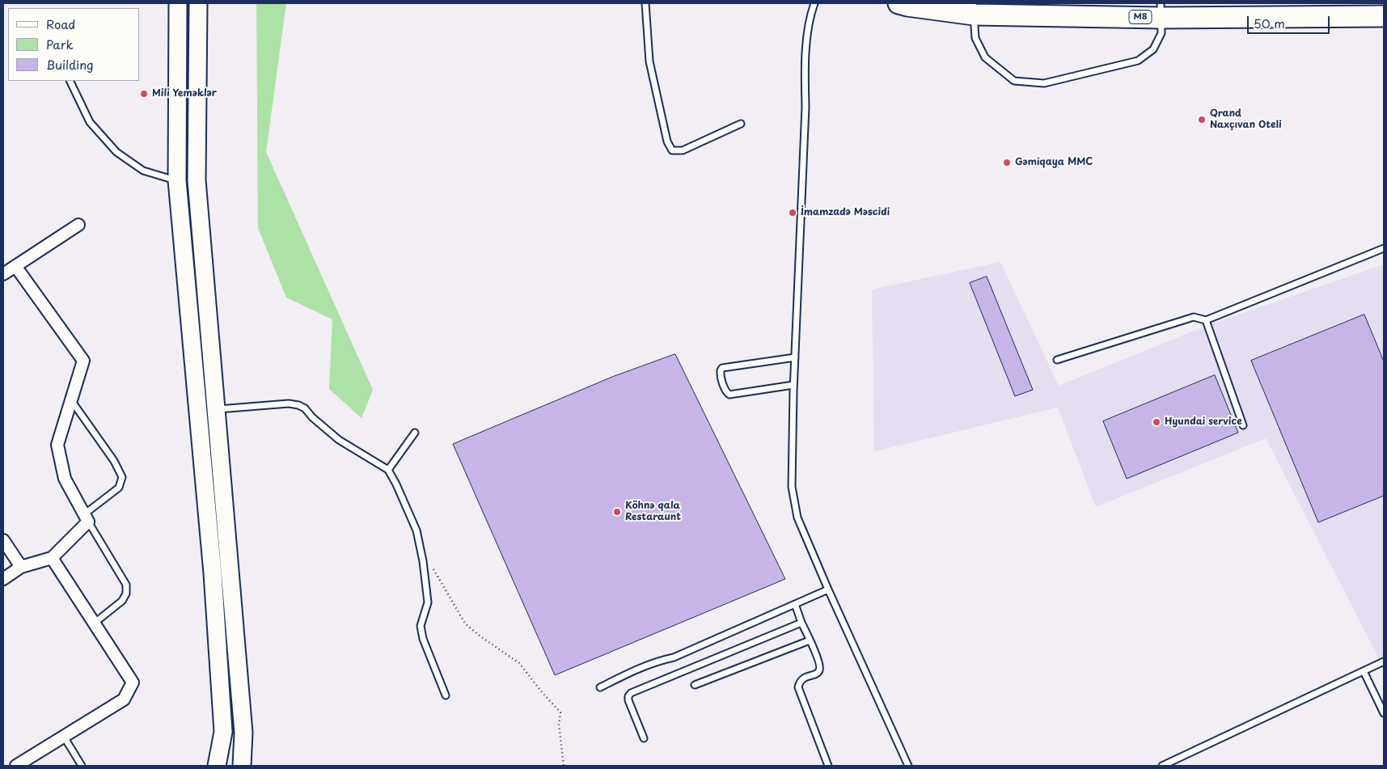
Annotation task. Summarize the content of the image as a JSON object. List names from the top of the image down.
{
  "streets": {
    "highway": ["M8"]
  },
  "places": [
    "Mili Yeməklər",
    "Qrand Naxçıvan Oteli",
    "Gəmiqaya MMC",
    "İmamzadə Məscidi",
    "Hyundai service",
    "Köhnə qala Restaraunt"
  ],
  "legend": ["Road", "Park", "Building"],
  "scale_bar": "50 m"
}
